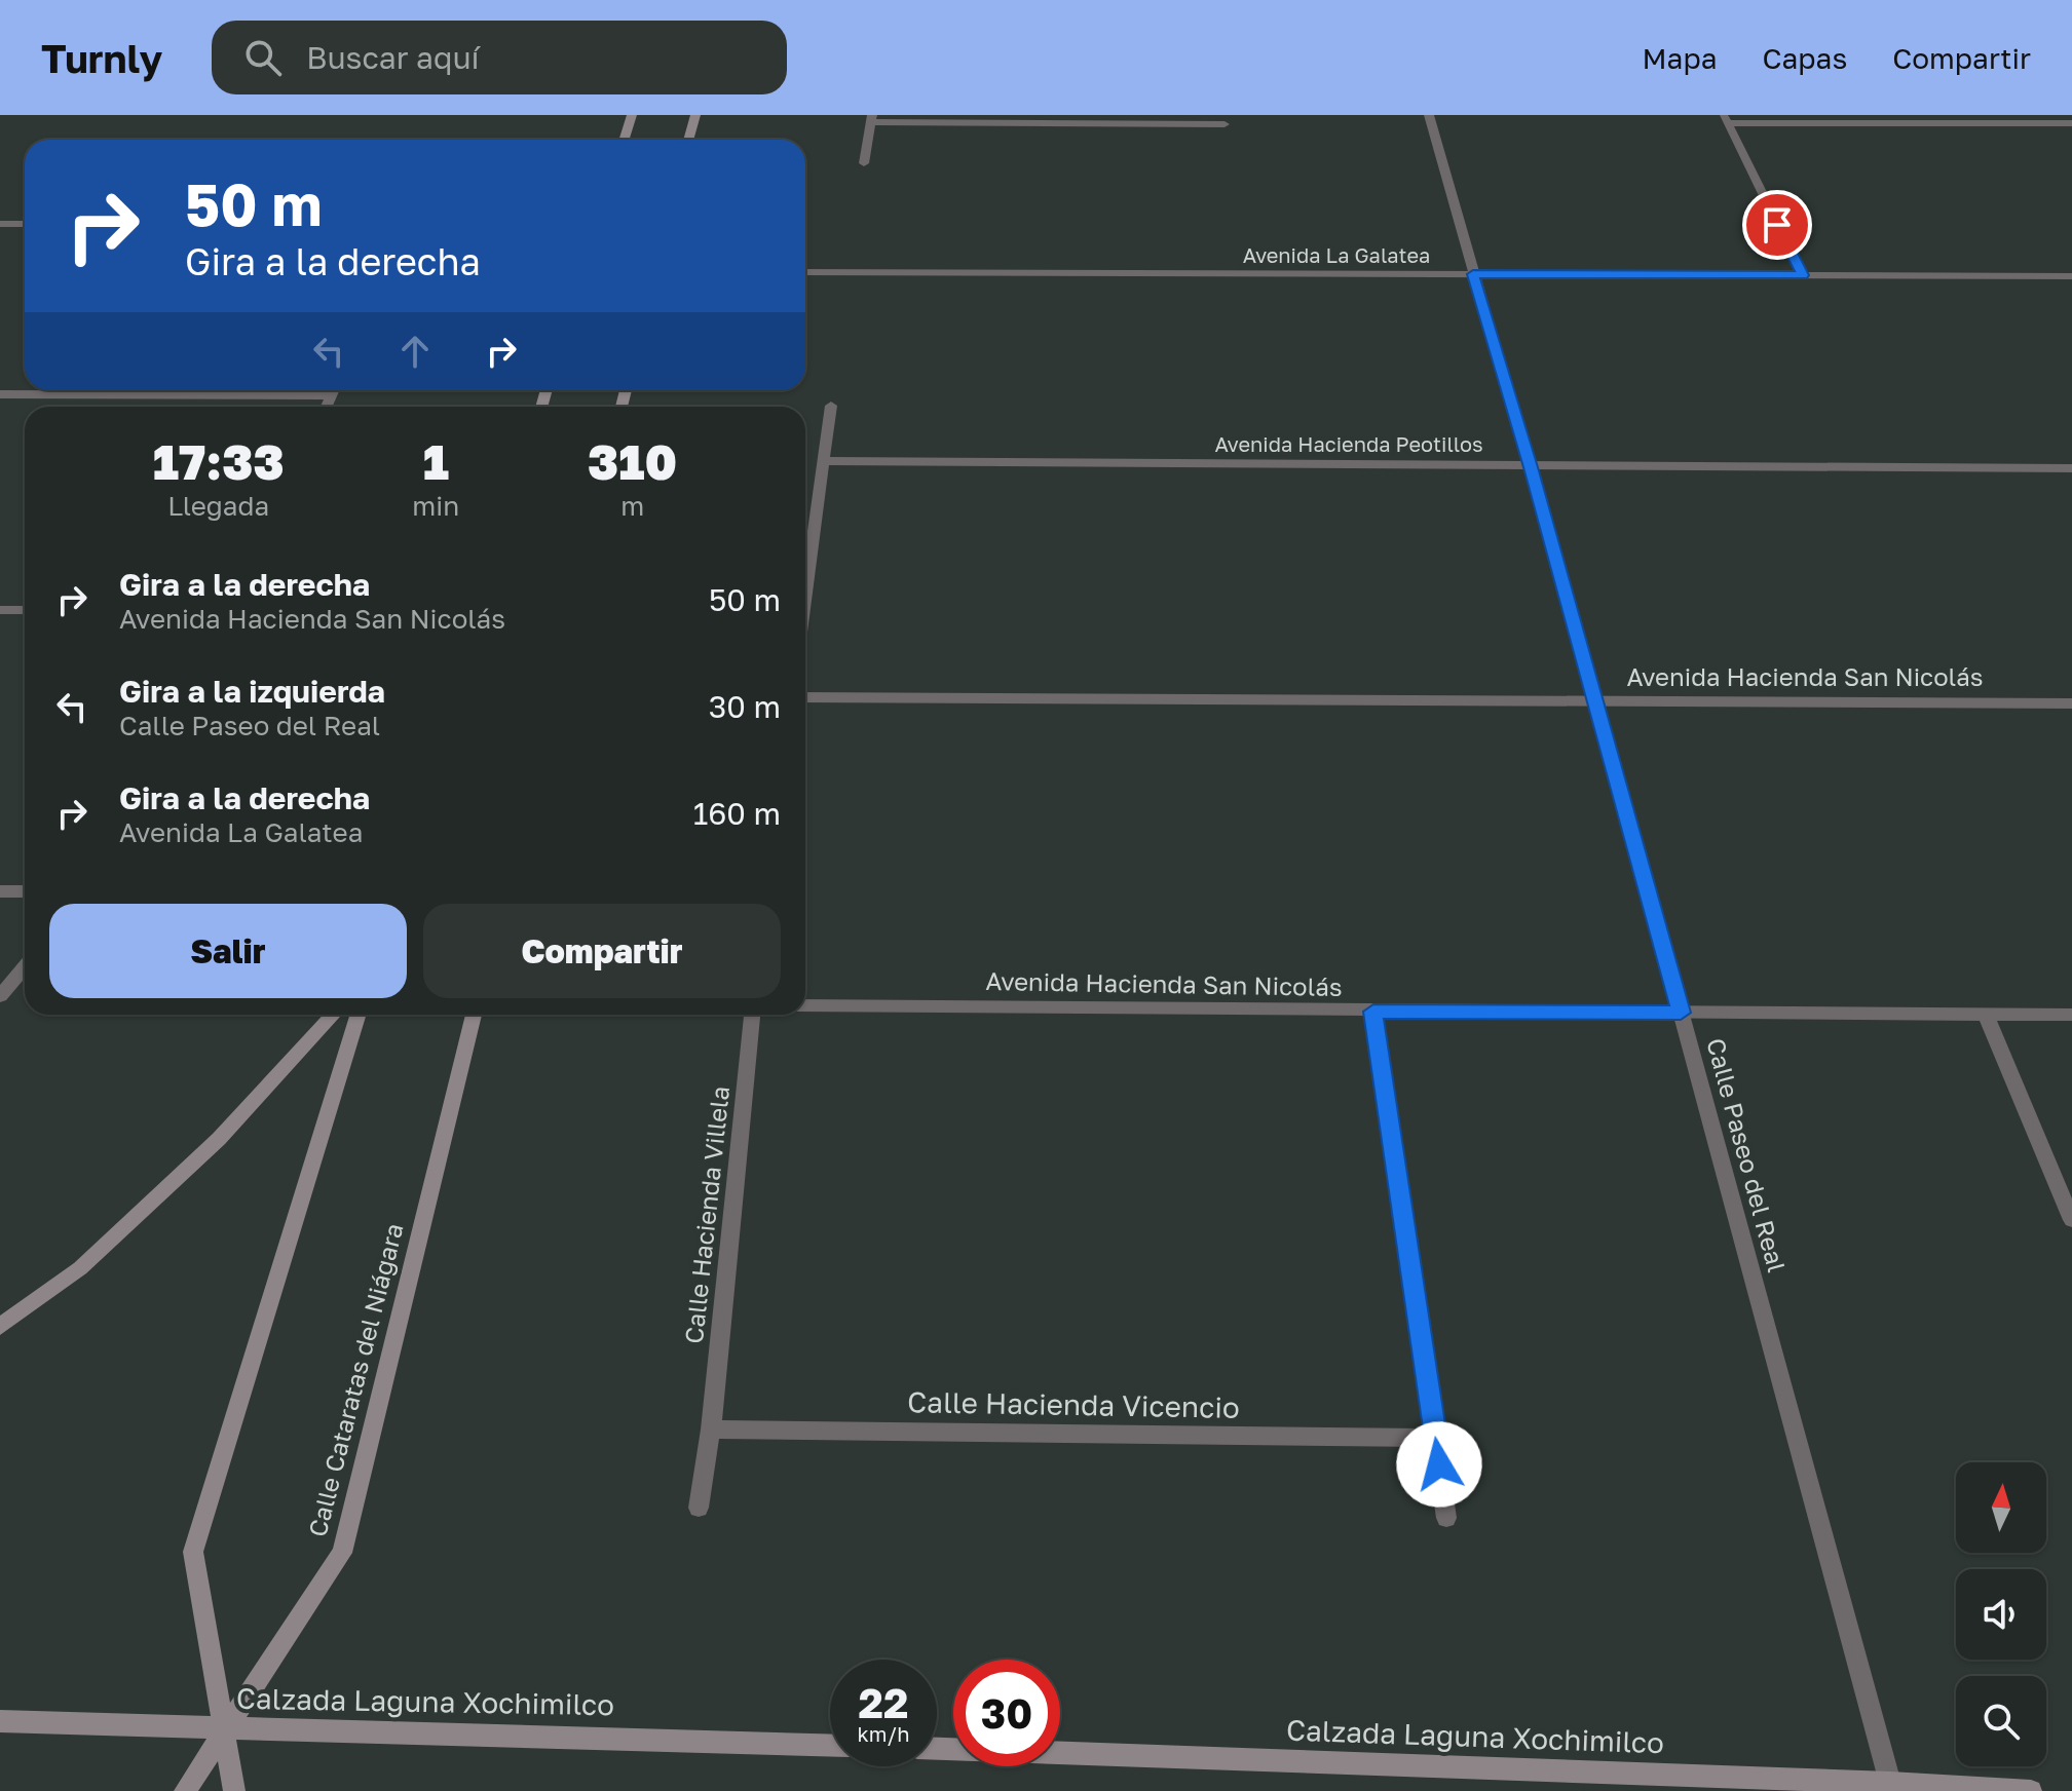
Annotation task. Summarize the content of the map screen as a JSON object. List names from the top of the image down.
{
  "streets": {
    "main road": ["Calle Cataratas del Niágara", "Calzada Laguna Xochimilco"],
    "street": [
      "Avenida La Galatea",
      "Avenida Hacienda Peotillos",
      "Avenida Hacienda San Nicolás",
      "Calle Paseo del Real",
      "Calle Hacienda Villela",
      "Calle Hacienda Vicencio"
    ]
  },
  "crossings": [
    ["Avenida La Galatea", "Calle Paseo del Real"],
    ["Avenida Hacienda Peotillos", "Calle Paseo del Real"],
    ["Avenida Hacienda San Nicolás", "Calle Paseo del Real"],
    ["Calle Paseo del Real", "Calzada Laguna Xochimilco"],
    ["Calle Hacienda Villela", "Calle Hacienda Vicencio"],
    ["Calle Cataratas del Niágara", "Calzada Laguna Xochimilco"]
  ],
  "north": "top",
  "page": {
    "header": "Turnly",
    "search": "Buscar aquí",
    "nav": ["Mapa", "Capas", "Compartir"],
    "turn": ["50 m", "Gira a la derecha"],
    "eta": [
      "17:33",
      "Llegada",
      "1",
      "min",
      "310",
      "m"
    ],
    "list": [
      {
        "name": "Gira a la derecha",
        "note": "Avenida Hacienda San Nicolás",
        "value": "50 m"
      },
      {
        "name": "Gira a la izquierda",
        "note": "Calle Paseo del Real",
        "value": "30 m"
      },
      {
        "name": "Gira a la derecha",
        "note": "Avenida La Galatea",
        "value": "160 m"
      }
    ],
    "buttons": ["Salir", "Compartir"],
    "speed": "22 km/h",
    "limit": "30"
  }
}
